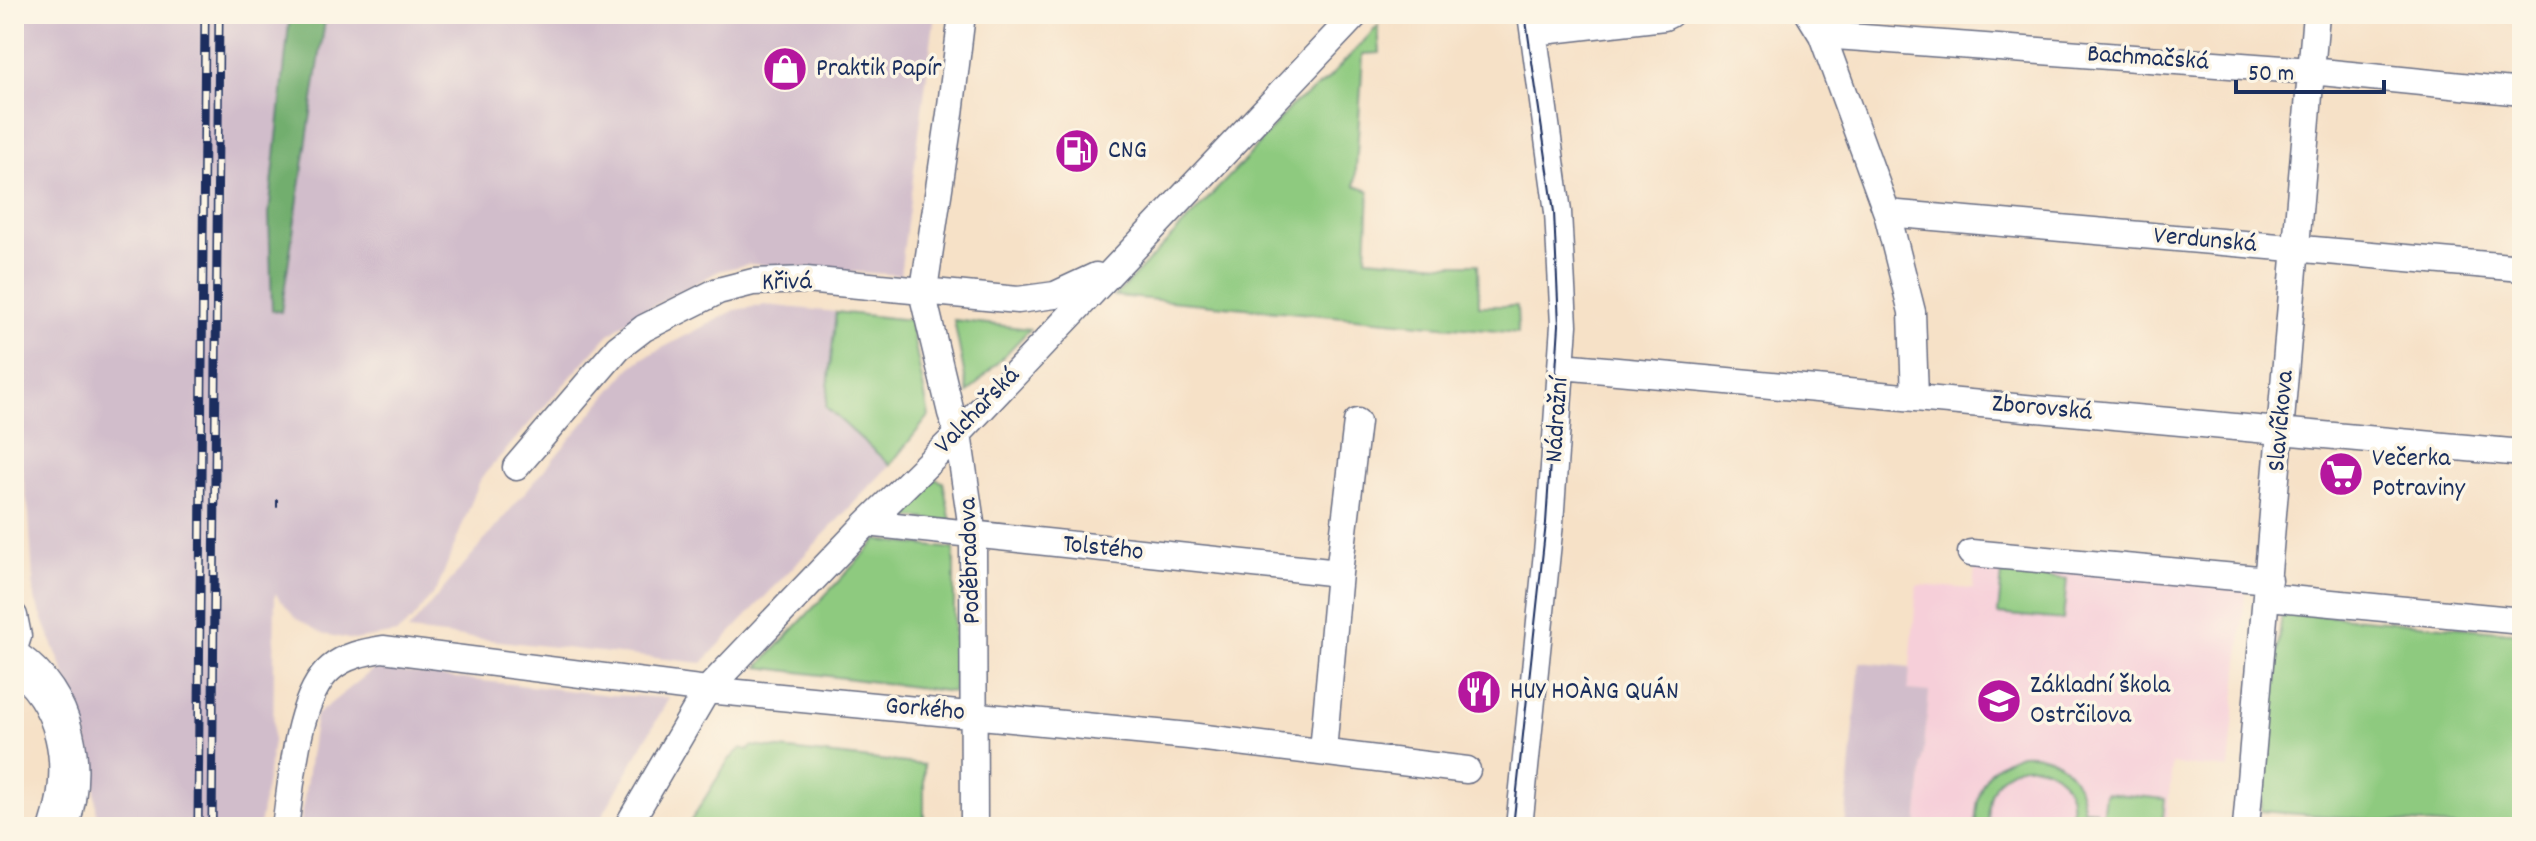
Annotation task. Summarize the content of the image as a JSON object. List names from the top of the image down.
{
  "streets": {
    "street": [
      "Bachmačská",
      "Verdunská",
      "Křivá",
      "Zborovská",
      "Valchařská",
      "Nádražní",
      "Slavíčkova",
      "Tolstého",
      "Poděbradova",
      "Gorkého"
    ]
  },
  "crossings": [
    ["Bachmačská", "Slavíčkova"],
    ["Verdunská", "Slavíčkova"],
    ["Křivá", "Valchařská"],
    ["Křivá", "Poděbradova"],
    ["Zborovská", "Nádražní"],
    ["Zborovská", "Slavíčkova"],
    ["Valchařská", "Tolstého"],
    ["Valchařská", "Poděbradova"],
    ["Valchařská", "Gorkého"],
    ["Tolstého", "Poděbradova"],
    ["Poděbradova", "Gorkého"]
  ],
  "places": {
    "shop": ["Praktik Papír"],
    "fuel station": ["CNG"],
    "supermarket": ["Večerka Potraviny"],
    "restaurant": ["HUY HOÀNG QUÁN"],
    "school or university": ["Základní škola Ostrčilova"]
  },
  "scale_bar": "50 m"
}
